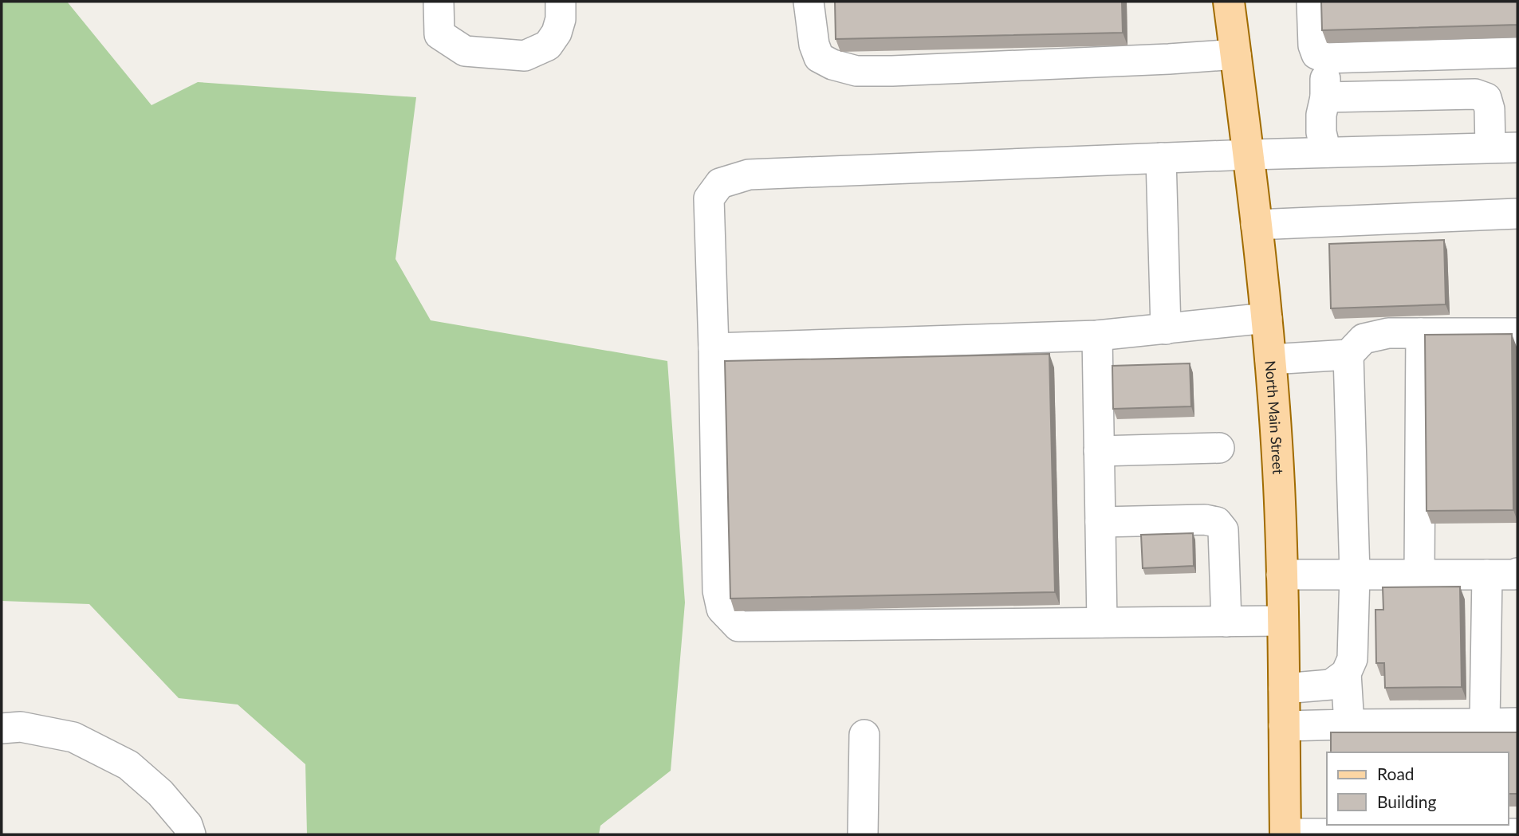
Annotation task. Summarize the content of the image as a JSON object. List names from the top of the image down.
{
  "streets": {
    "main road": ["North Main Street"]
  },
  "legend": ["Road", "Building"]
}
